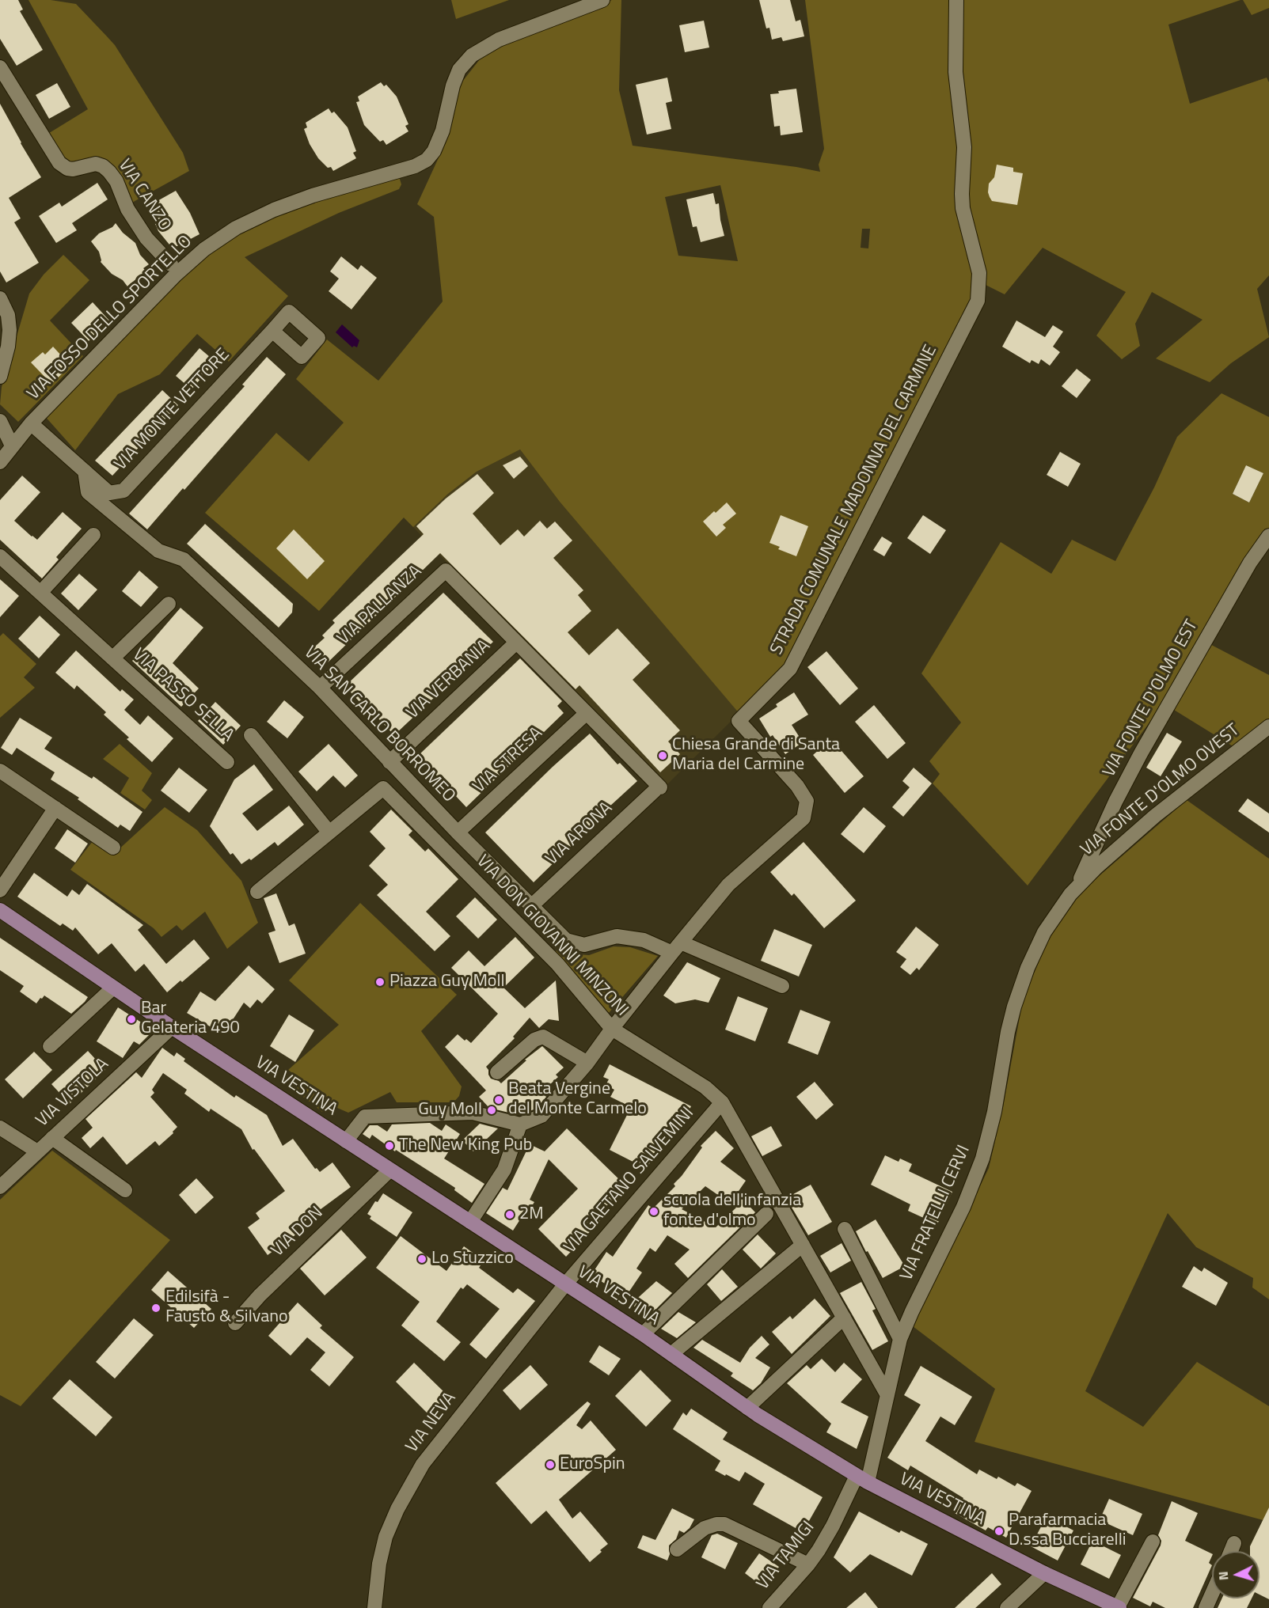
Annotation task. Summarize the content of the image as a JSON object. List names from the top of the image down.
{
  "streets": {
    "main road": ["VIA VESTINA"],
    "street": [
      "VIA CANZO",
      "VIA FOSSO DELLO SPORTELLO",
      "VIA MONTE VETTORE",
      "STRADA COMUNALE MADONNA DEL CARMINE",
      "VIA PALLANZA",
      "VIA VERBANIA",
      "VIA PASSO SELLA",
      "VIA FONTE D'OLMO EST",
      "VIA SAN CARLO BORROMEO",
      "VIA STRESA",
      "VIA FONTE D'OLMO OVEST",
      "VIA ARONA",
      "VIA DON GIOVANNI MINZONI",
      "VIA VISTOLA",
      "VIA GAETANO SALVEMINI",
      "VIA FRATELLI CERVI",
      "VIA DON",
      "VIA NEVA",
      "VIA TAMIGI"
    ]
  },
  "crossings": [
    ["VIA FOSSO DELLO SPORTELLO", "VIA MONTE VETTORE"],
    ["VIA MONTE VETTORE", "VIA SAN CARLO BORROMEO"],
    ["STRADA COMUNALE MADONNA DEL CARMINE", "VIA SAN CARLO BORROMEO"],
    ["VIA PALLANZA", "VIA VERBANIA"],
    ["VIA PALLANZA", "VIA SAN CARLO BORROMEO"],
    ["VIA VERBANIA", "VIA SAN CARLO BORROMEO"],
    ["VIA FONTE D'OLMO EST", "VIA FONTE D'OLMO OVEST"],
    ["VIA FONTE D'OLMO EST", "VIA FRATELLI CERVI"],
    ["VIA SAN CARLO BORROMEO", "VIA STRESA"],
    ["VIA SAN CARLO BORROMEO", "VIA ARONA"],
    ["VIA STRESA", "VIA ARONA"],
    ["VIA FONTE D'OLMO OVEST", "VIA FRATELLI CERVI"],
    ["VIA DON GIOVANNI MINZONI", "VIA GAETANO SALVEMINI"],
    ["VIA DON GIOVANNI MINZONI", "VIA FRATELLI CERVI"],
    ["VIA VESTINA", "VIA VISTOLA"],
    ["VIA VESTINA", "VIA GAETANO SALVEMINI"],
    ["VIA VESTINA", "VIA FRATELLI CERVI"],
    ["VIA VESTINA", "VIA DON"],
    ["VIA VESTINA", "VIA NEVA"],
    ["VIA VESTINA", "VIA TAMIGI"],
    ["VIA GAETANO SALVEMINI", "VIA NEVA"],
    ["VIA FRATELLI CERVI", "VIA TAMIGI"]
  ],
  "places": [
    "Chiesa Grande di Santa Maria del Carmine",
    "Piazza Guy Moll",
    "Bar Gelateria 490",
    "Beata Vergine del Monte Carmelo",
    "Guy Moll",
    "The New King Pub",
    "scuola dell'infanzia fonte d'olmo",
    "2M",
    "Lo Stuzzico",
    "Edilsifà - Fausto & Silvano",
    "EuroSpin",
    "Parafarmacia D.ssa Bucciarelli"
  ],
  "north": "left"
}
